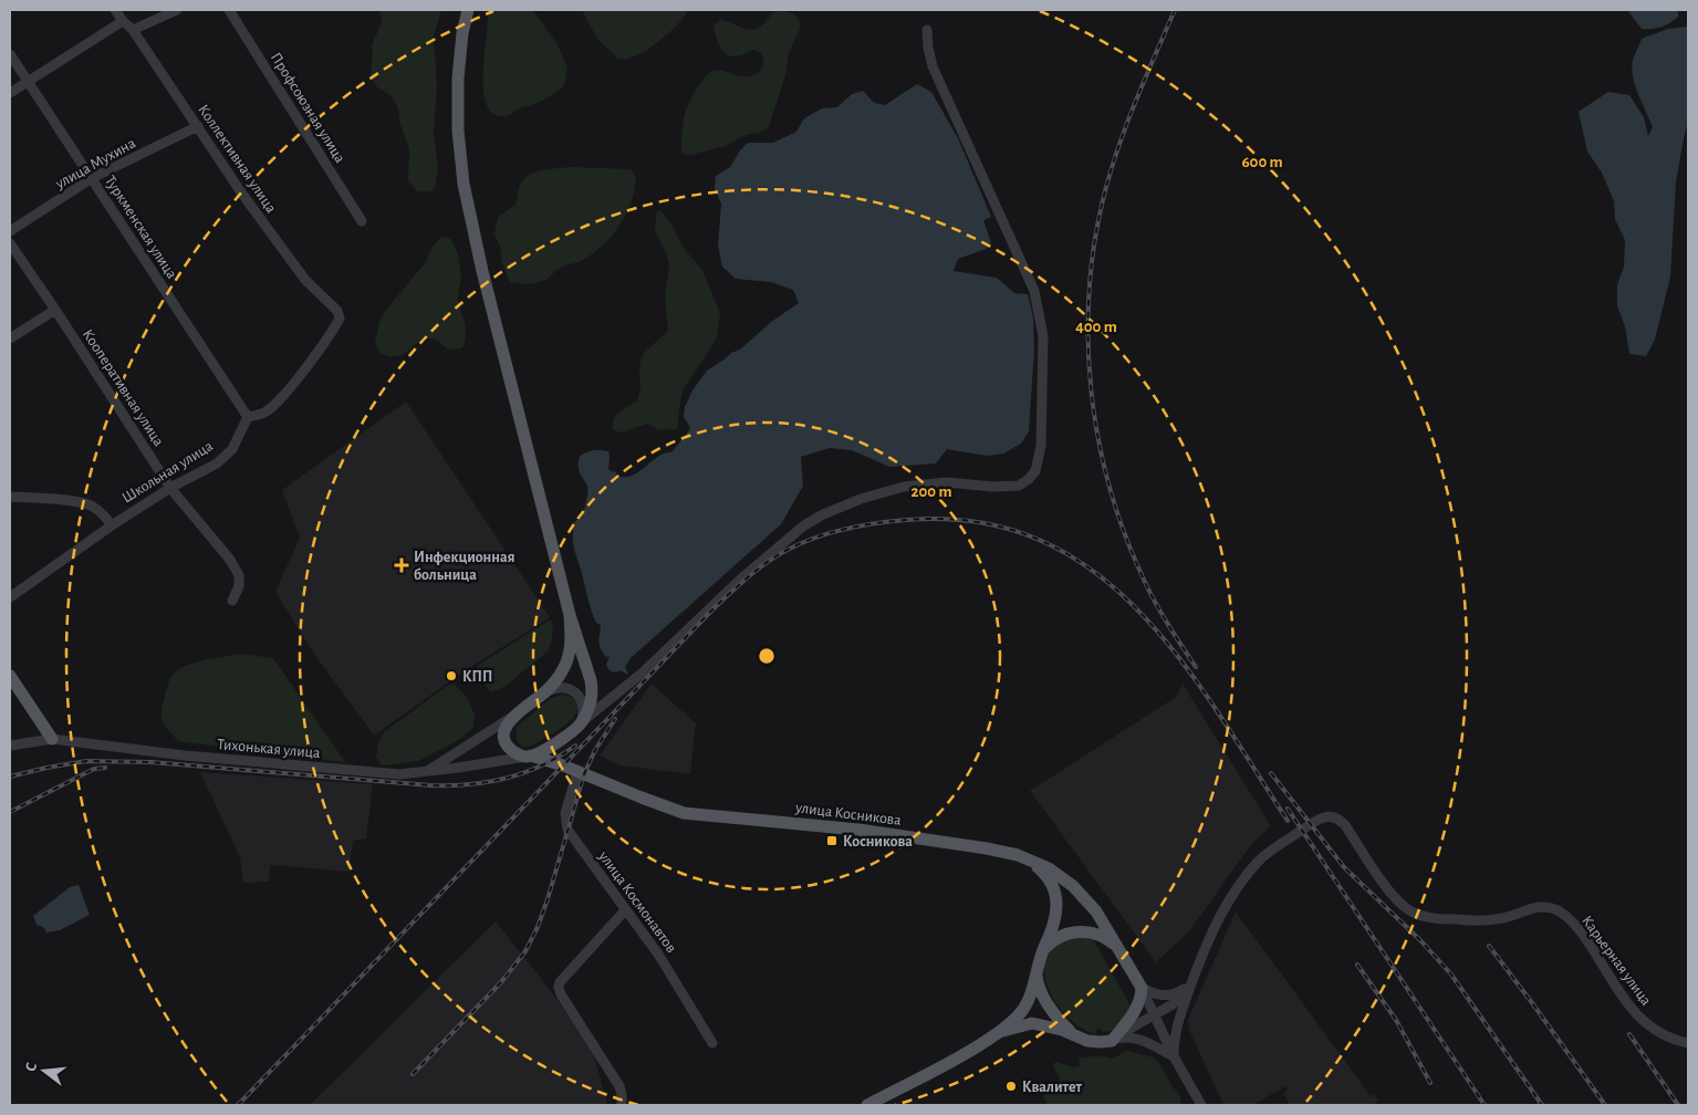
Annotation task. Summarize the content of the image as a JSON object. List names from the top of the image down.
{
  "streets": {
    "main road": ["улица Косникова"],
    "street": [
      "Профсоюзная улица",
      "Коллективная улица",
      "улица Мухина",
      "Туркменская улица",
      "Кооперативная улица",
      "Школьная улица",
      "Тихонькая улица",
      "улица Космонавтов",
      "Карьерная улица"
    ]
  },
  "crossings": [
    ["Коллективная улица", "улица Мухина"],
    ["Коллективная улица", "Туркменская улица"],
    ["Коллективная улица", "Школьная улица"],
    ["улица Мухина", "Туркменская улица"],
    ["Туркменская улица", "Школьная улица"],
    ["Кооперативная улица", "Школьная улица"],
    ["Тихонькая улица", "улица Косникова"],
    ["улица Косникова", "улица Космонавтов"],
    ["улица Косникова", "Карьерная улица"]
  ],
  "places": {
    "health": ["Инфекционная больница"],
    "other": ["КПП", "Квалитет"],
    "transit": ["Косникова"]
  },
  "north": "left",
  "rings": ["600 m", "400 m", "200 m"]
}
